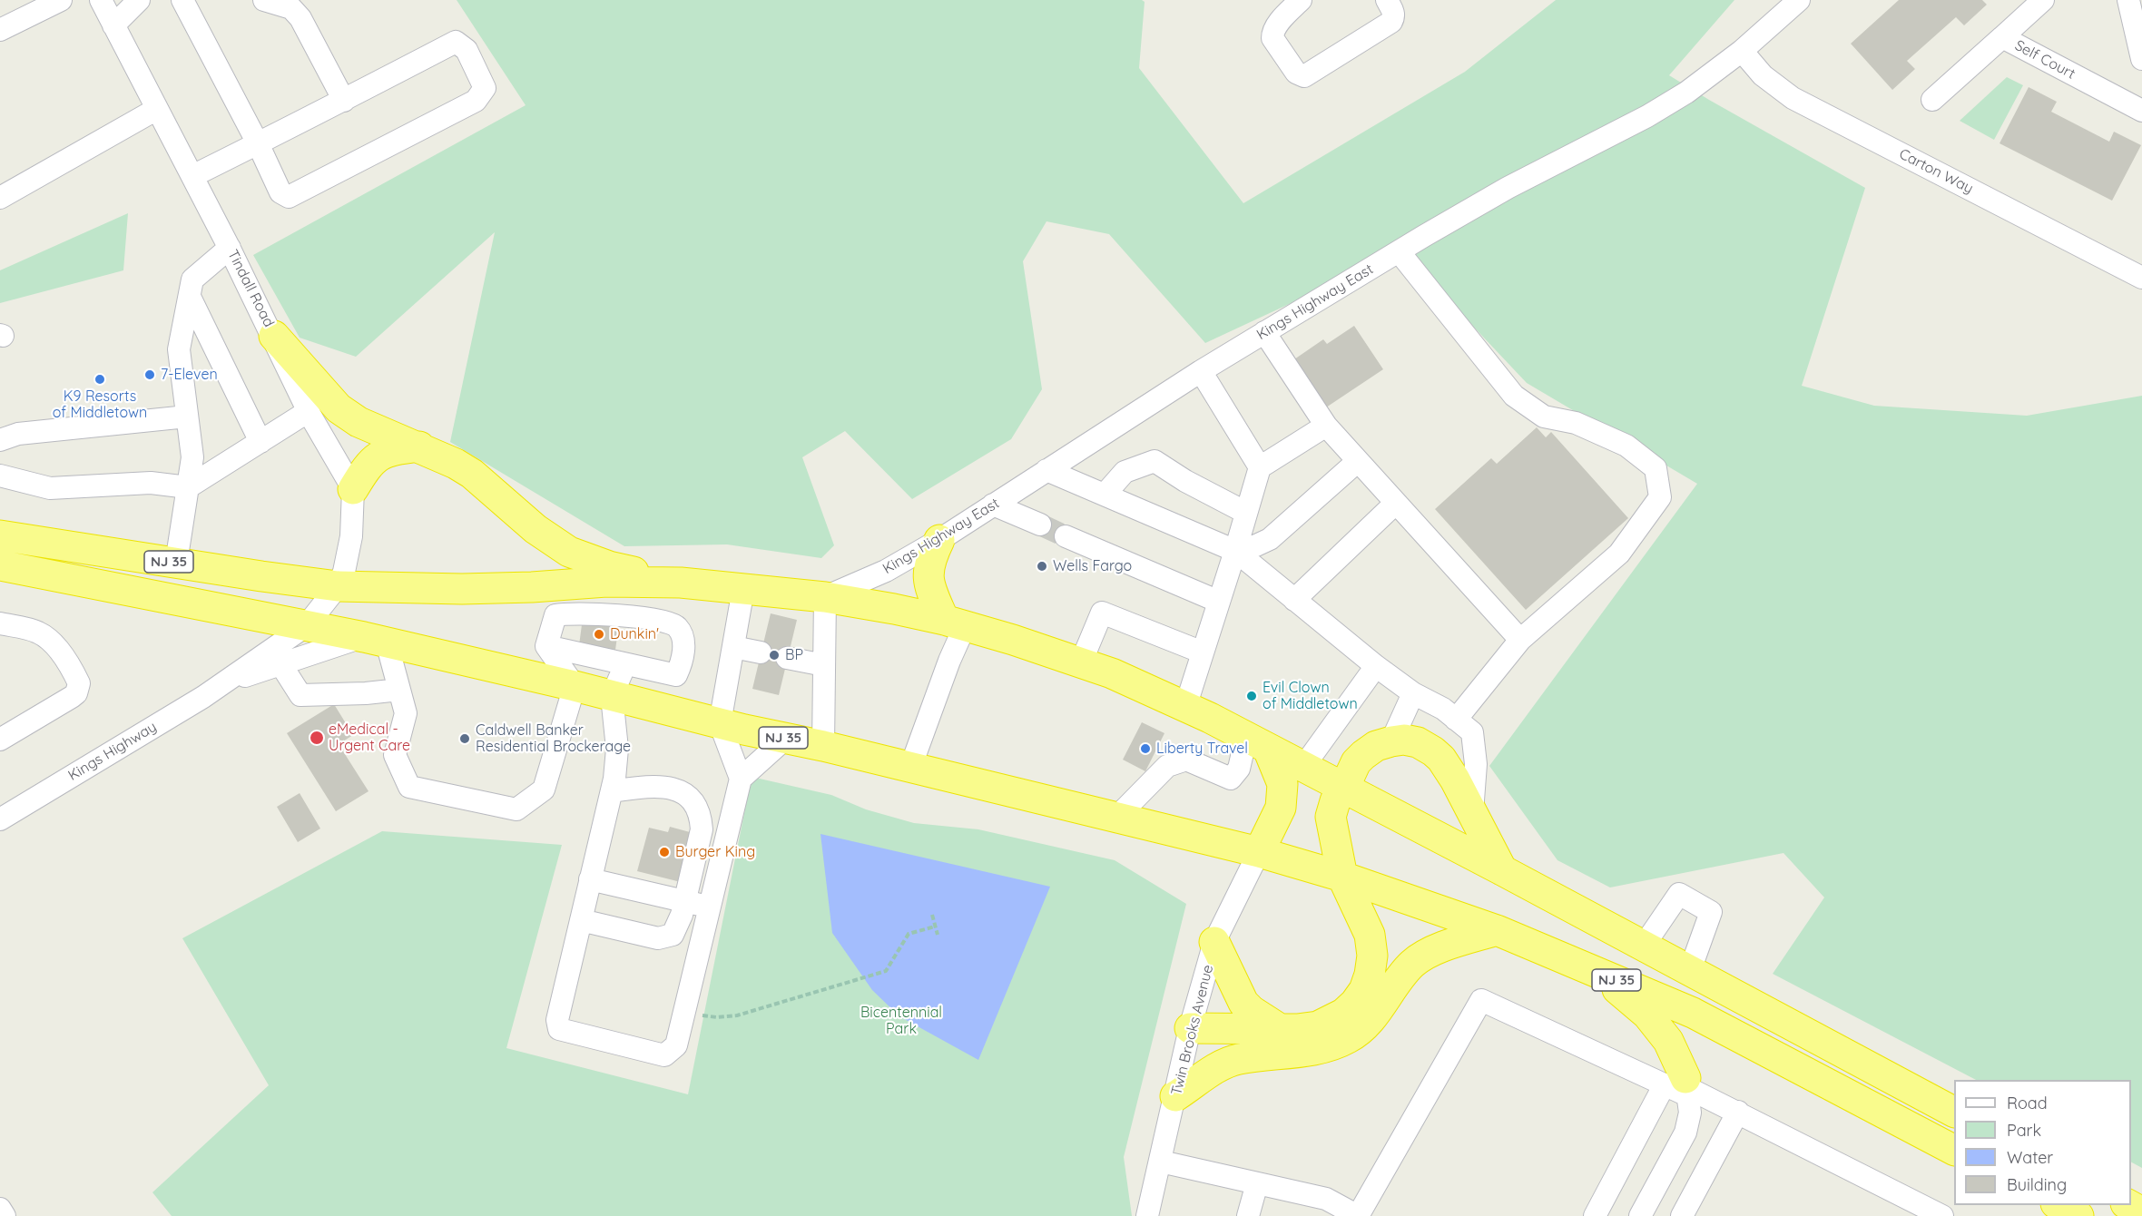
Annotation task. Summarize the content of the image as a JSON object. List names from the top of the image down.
{
  "streets": {
    "highway": ["NJ 35"],
    "street": [
      "Self Court",
      "Carton Way",
      "Tindall Road",
      "Kings Highway East",
      "Kings Highway",
      "Twin Brooks Avenue"
    ]
  },
  "crossings": [
    ["Carton Way", "Kings Highway East"],
    ["Kings Highway East", "NJ 35"],
    ["NJ 35", "Kings Highway"],
    ["NJ 35", "Twin Brooks Avenue"]
  ],
  "parks": ["Bicentennial Park"],
  "places": [
    "7-Eleven",
    "K9 Resorts of Middletown",
    "Wells Fargo",
    "Dunkin'",
    "BP",
    "Evil Clown of Middletown",
    "eMedical - Urgent Care",
    "Caldwell Banker Residential Brockerage",
    "Liberty Travel",
    "Burger King"
  ],
  "legend": [
    "Road",
    "Park",
    "Water",
    "Building"
  ]
}
